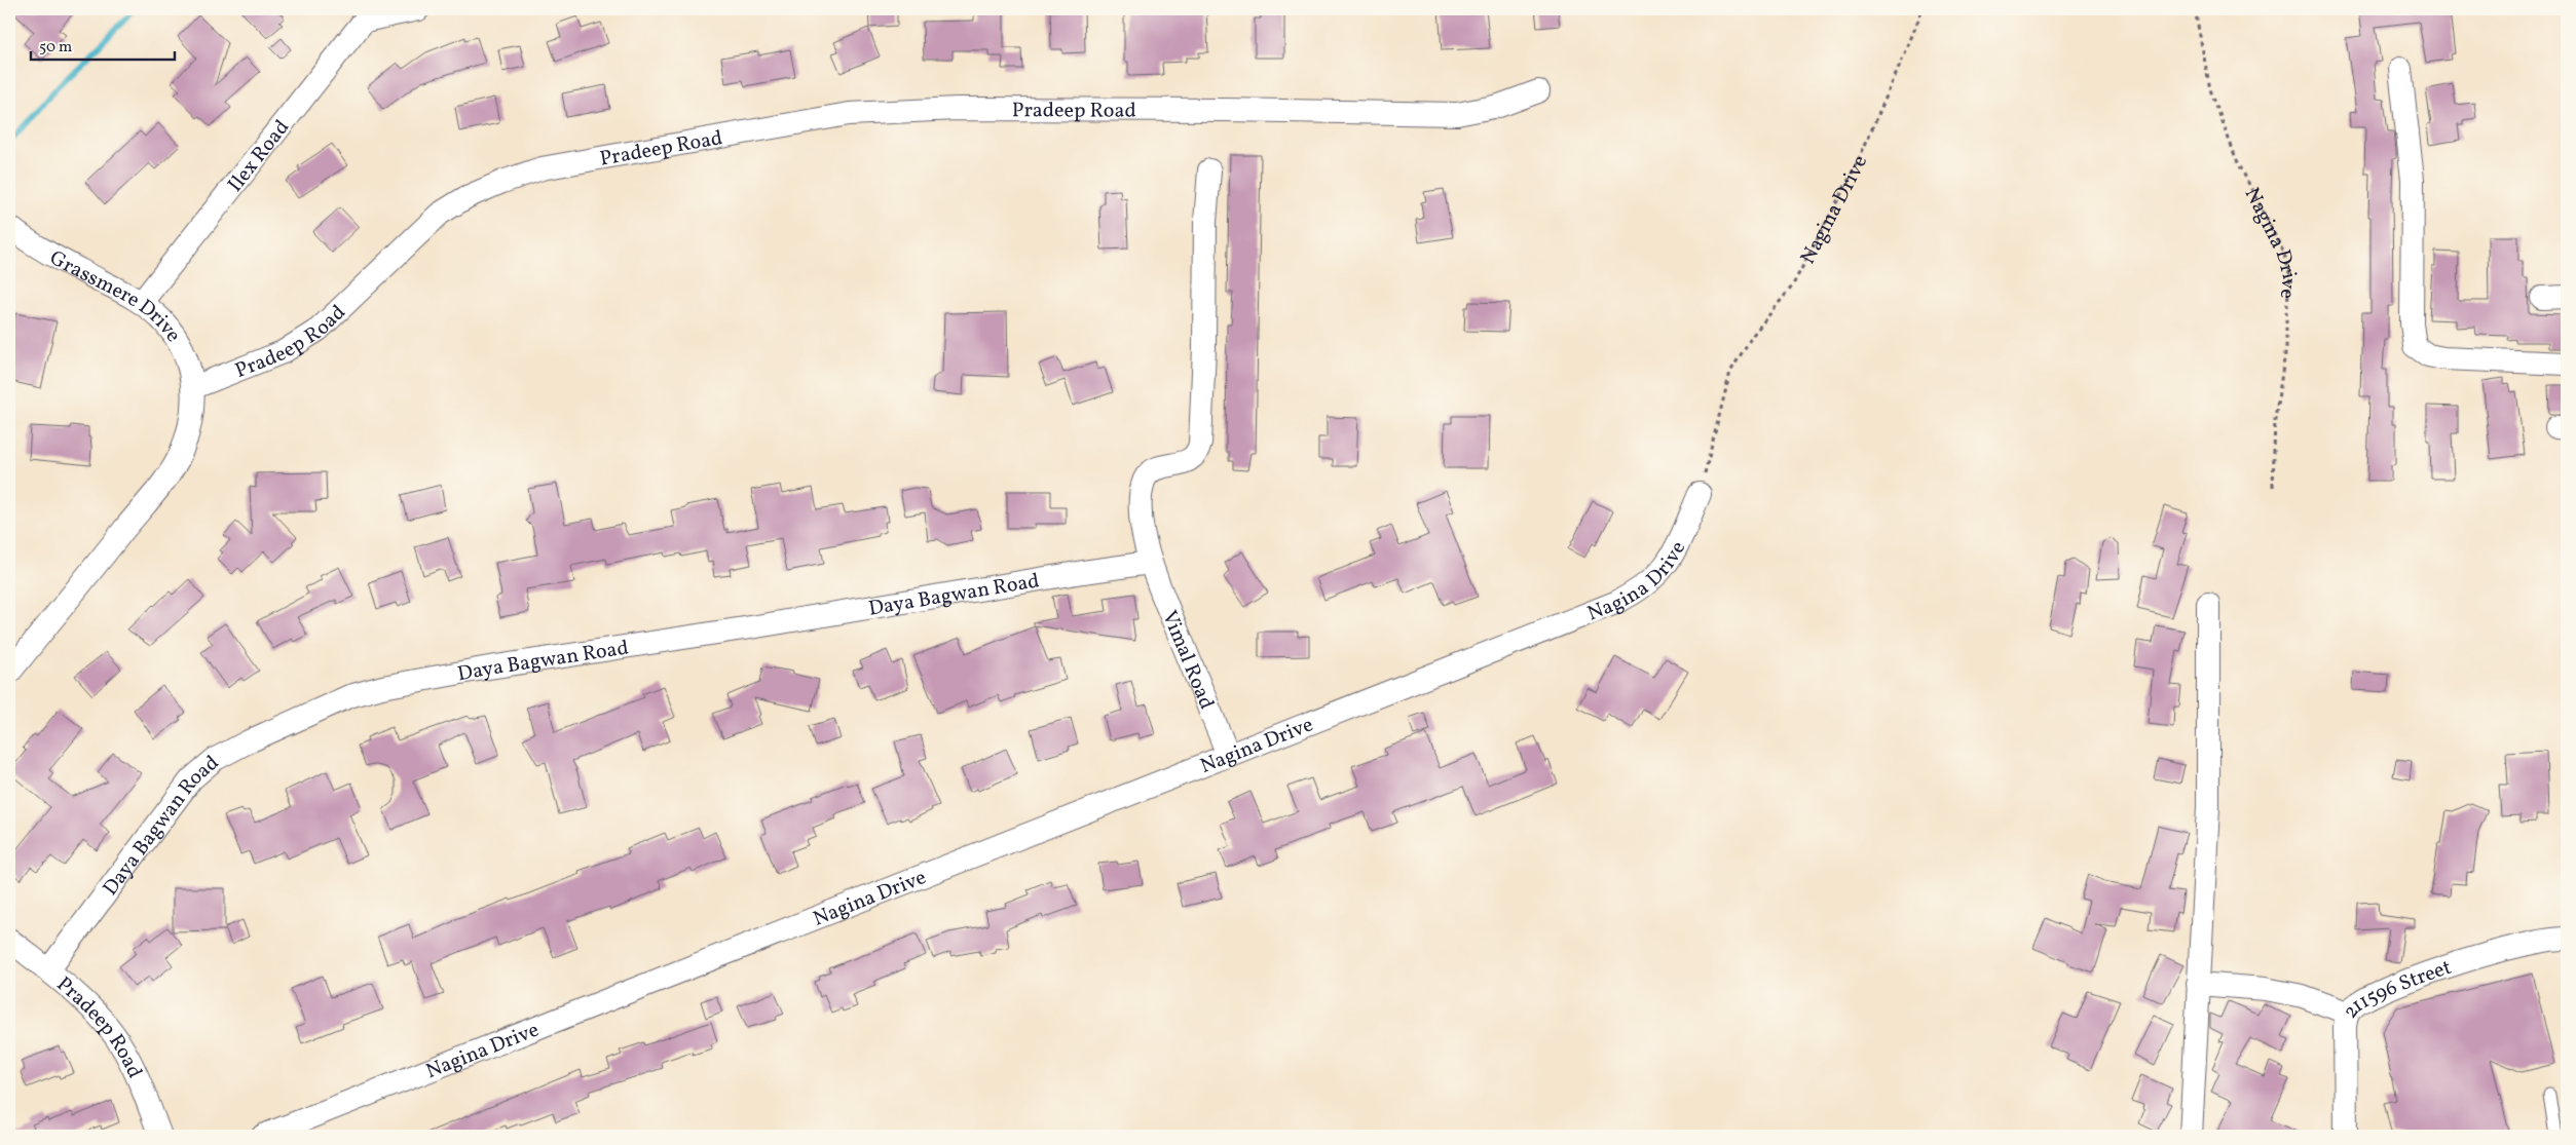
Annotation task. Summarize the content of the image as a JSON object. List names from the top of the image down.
{
  "streets": {
    "street": [
      "Pradeep Road",
      "Ilex Road",
      "Nagina Drive",
      "Grassmere Drive",
      "Daya Bagwan Road",
      "Vimal Road",
      "211596 Street"
    ]
  },
  "crossings": [
    ["Pradeep Road", "Grassmere Drive"],
    ["Pradeep Road", "Daya Bagwan Road"],
    ["Ilex Road", "Grassmere Drive"],
    ["Nagina Drive", "Vimal Road"],
    ["Daya Bagwan Road", "Vimal Road"]
  ],
  "scale_bar": "50 m"
}
